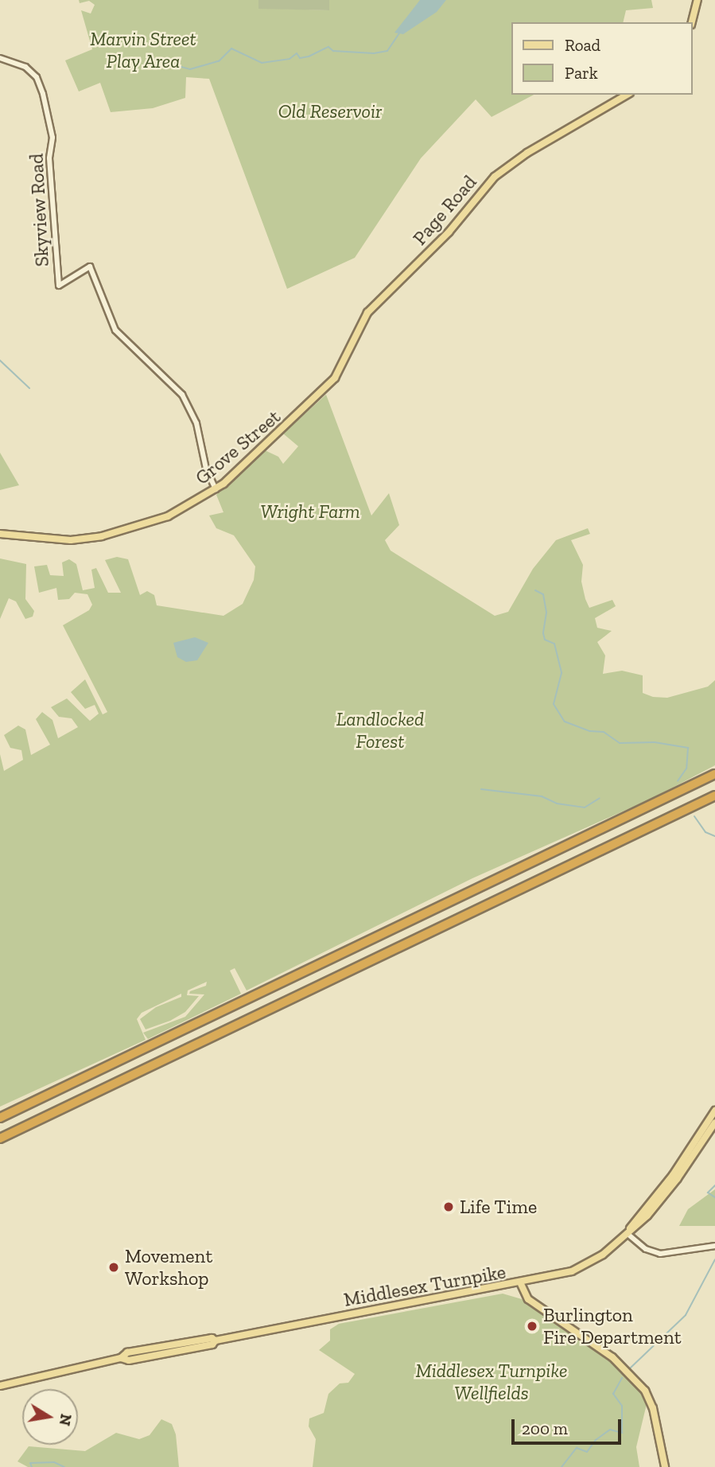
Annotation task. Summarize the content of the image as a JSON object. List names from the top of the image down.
{
  "streets": {
    "main road": ["Page Road", "Grove Street", "Middlesex Turnpike"],
    "street": ["Skyview Road"]
  },
  "crossings": [
    ["Skyview Road", "Grove Street"],
    ["Page Road", "Grove Street"]
  ],
  "parks": [
    "Marvin Street Play Area",
    "Old Reservoir",
    "Wright Farm",
    "Landlocked Forest",
    "Middlesex Turnpike Wellfields"
  ],
  "places": ["Life Time", "Movement Workshop", "Burlington Fire Department"],
  "legend": ["Road", "Park"],
  "scale_bar": "200 m",
  "north": "right"
}
